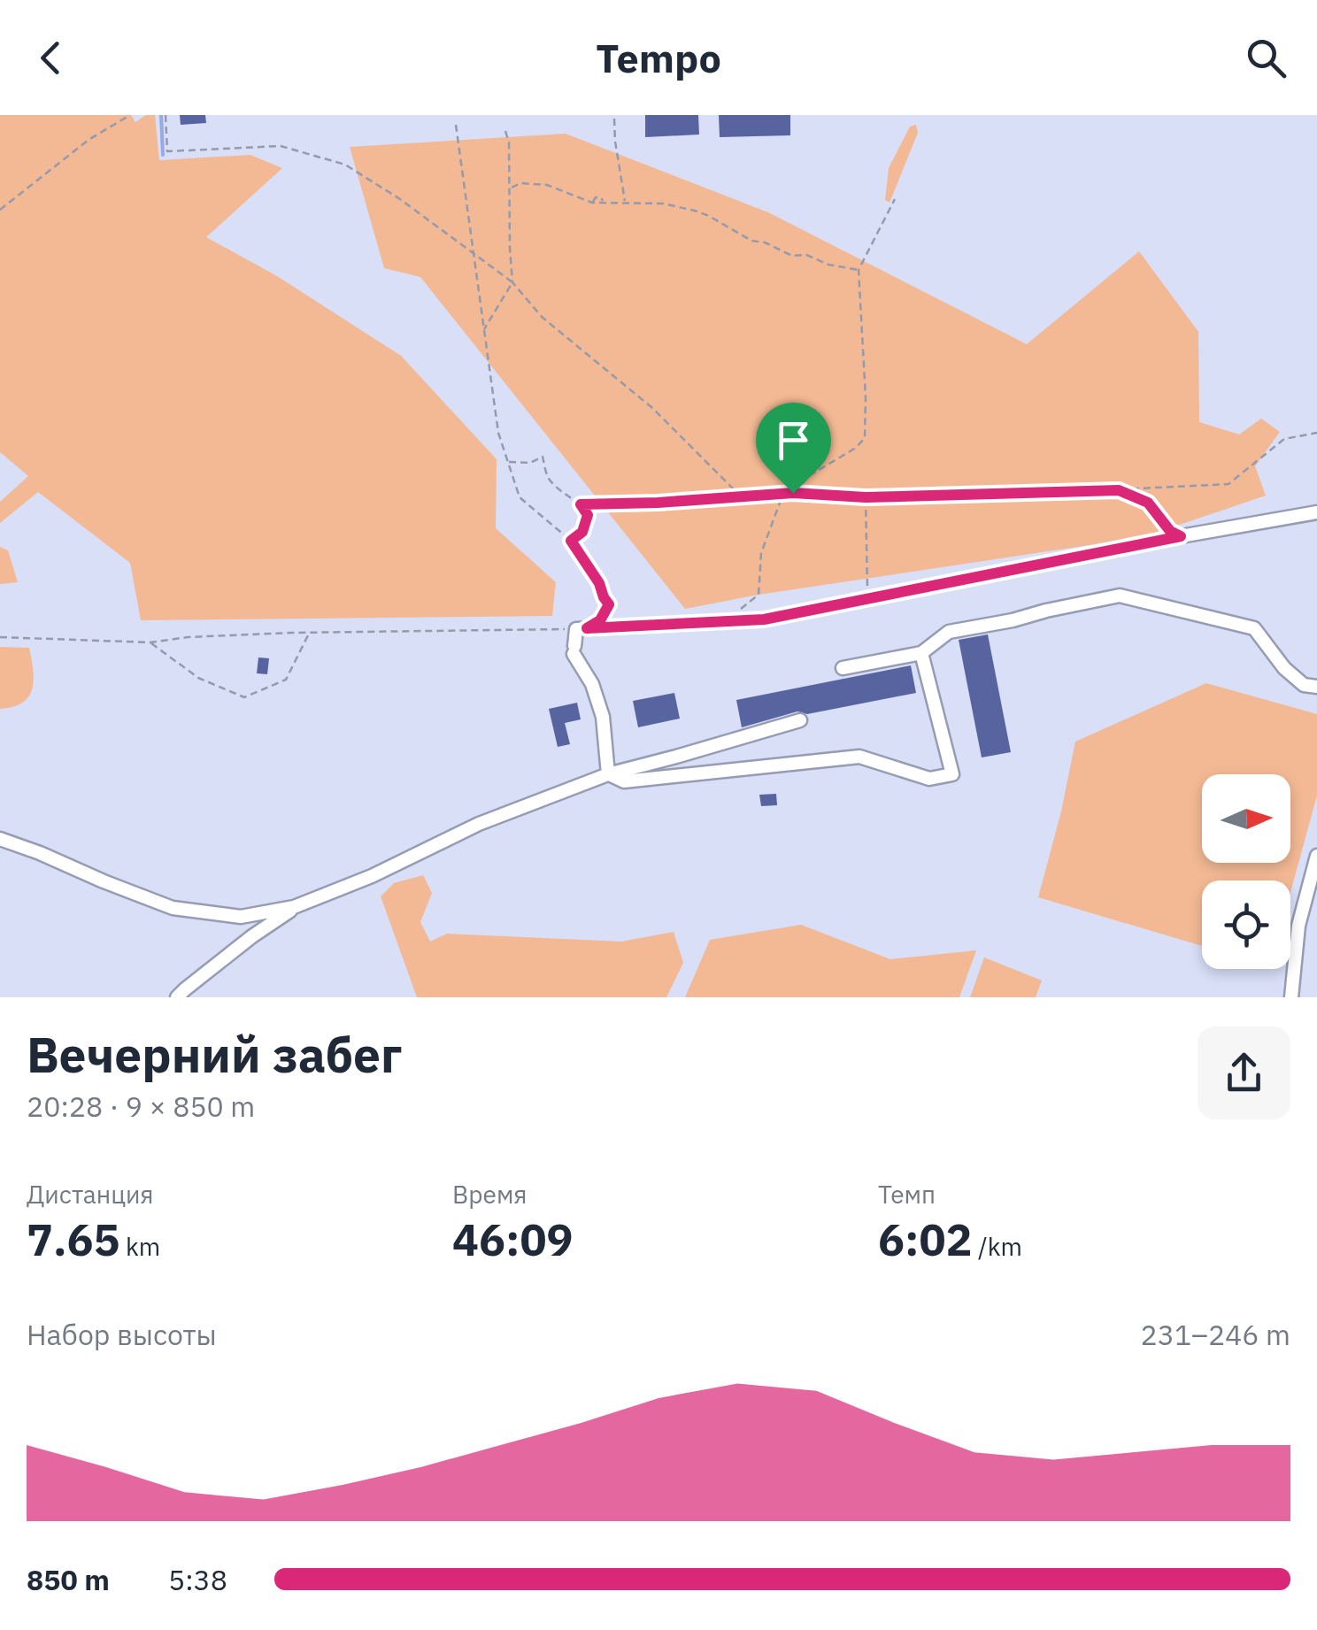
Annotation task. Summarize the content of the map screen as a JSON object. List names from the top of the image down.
{
  "north": "right",
  "page": {
    "header": "Tempo",
    "heading": ["Вечерний забег", "20:28 · 9 × 850 m"],
    "stats": [
      ["Дистанция", "7.65 km"],
      ["Время", "46:09"],
      ["Темп", "6:02 /km"]
    ],
    "chart": ["Набор высоты", "231–246 m"],
    "list": [
      {
        "name": "850 m",
        "note": "5:38"
      }
    ]
  }
}
